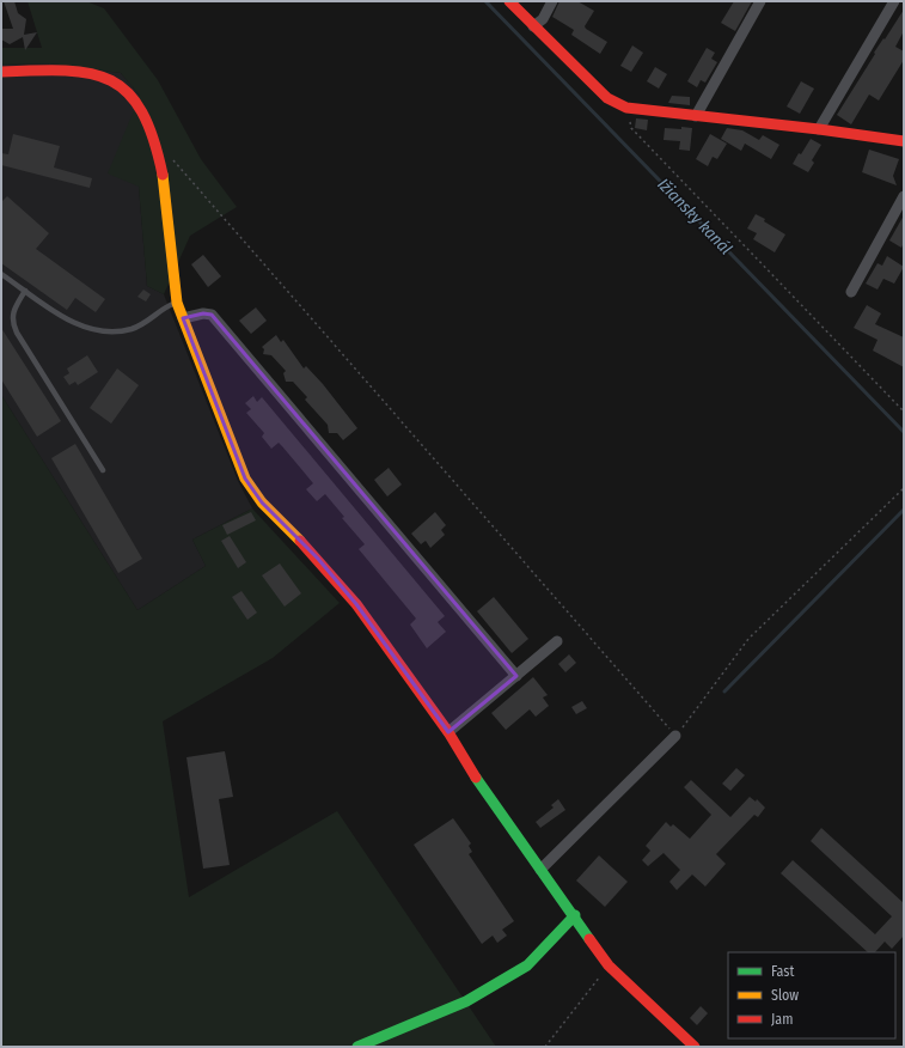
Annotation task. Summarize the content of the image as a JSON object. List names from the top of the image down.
{
  "water": ["Ižiansky kanál"],
  "legend": ["Fast", "Slow", "Jam"]
}
